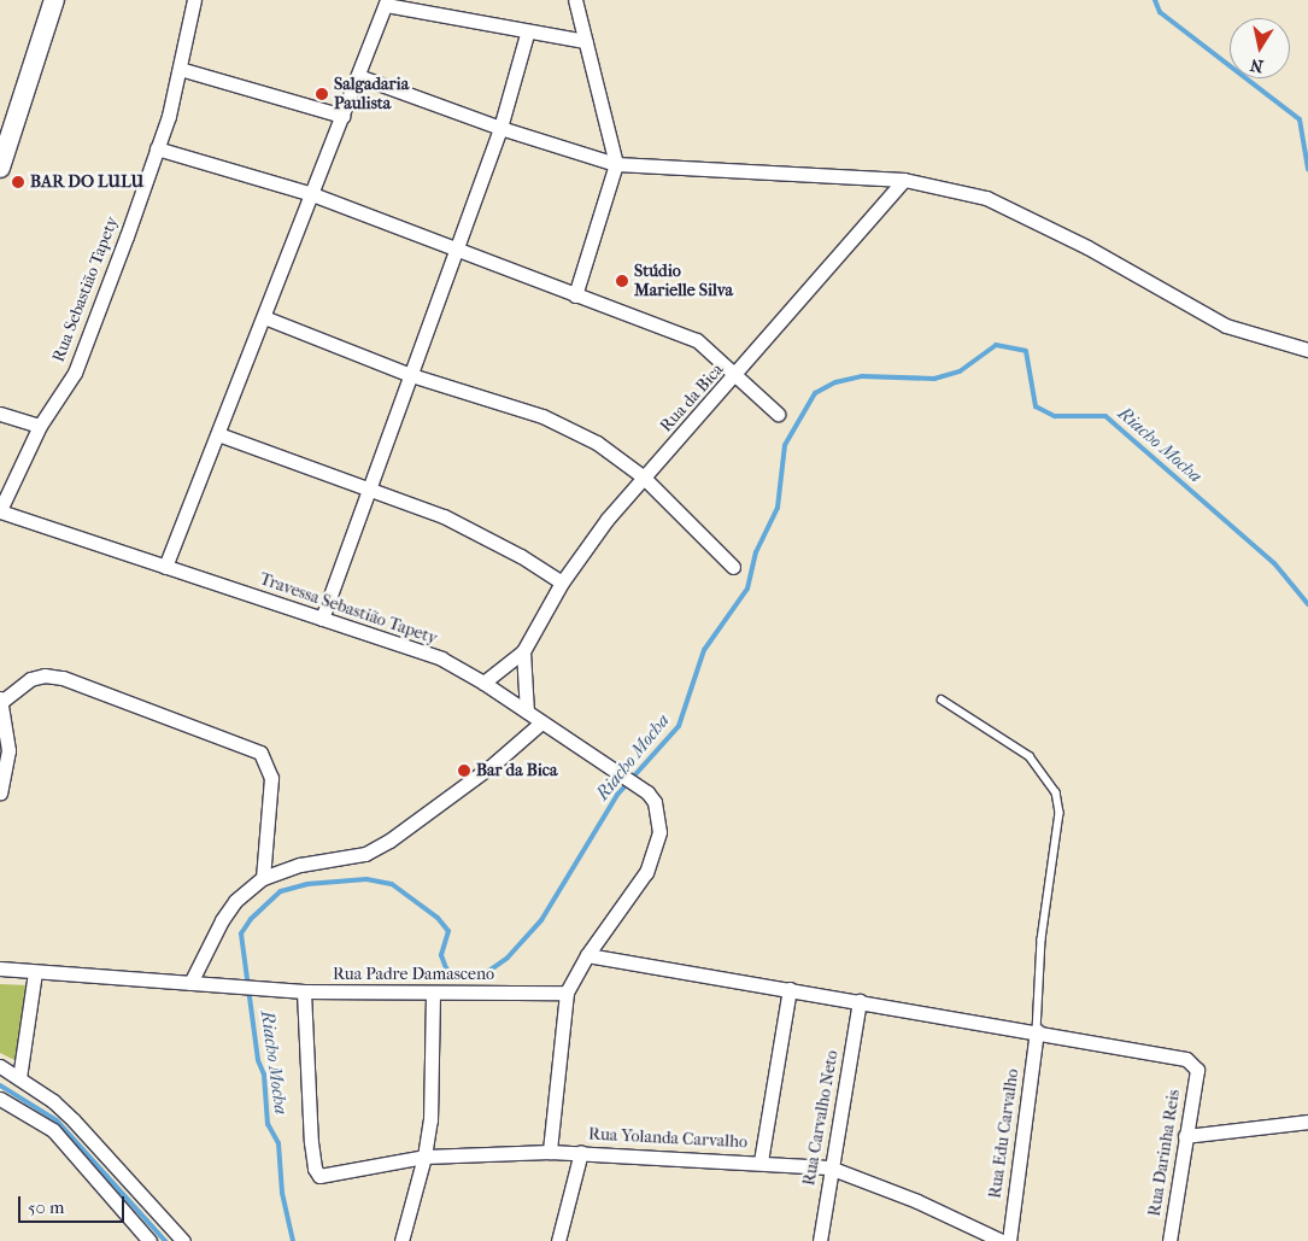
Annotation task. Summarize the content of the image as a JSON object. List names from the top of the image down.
{
  "streets": {
    "street": [
      "Rua Sebastião Tapety",
      "Rua da Bica",
      "Travessa Sebastião Tapety",
      "Rua Padre Damasceno",
      "Rua Carvalho Neto",
      "Rua Edu Carvalho",
      "Rua Yolanda Carvalho",
      "Rua Darinha Reis"
    ]
  },
  "crossings": [
    ["Rua Sebastião Tapety", "Travessa Sebastião Tapety"],
    ["Rua da Bica", "Travessa Sebastião Tapety"],
    ["Rua Padre Damasceno", "Rua Yolanda Carvalho"],
    ["Rua Carvalho Neto", "Rua Yolanda Carvalho"],
    ["Rua Edu Carvalho", "Rua Darinha Reis"]
  ],
  "water": ["Riacho Mocha"],
  "places": [
    "Salgadaria Paulista",
    "BAR DO LULU",
    "Stúdio Marielle Silva",
    "Bar da Bica"
  ],
  "scale_bar": "50 m",
  "north": "bottom"
}
